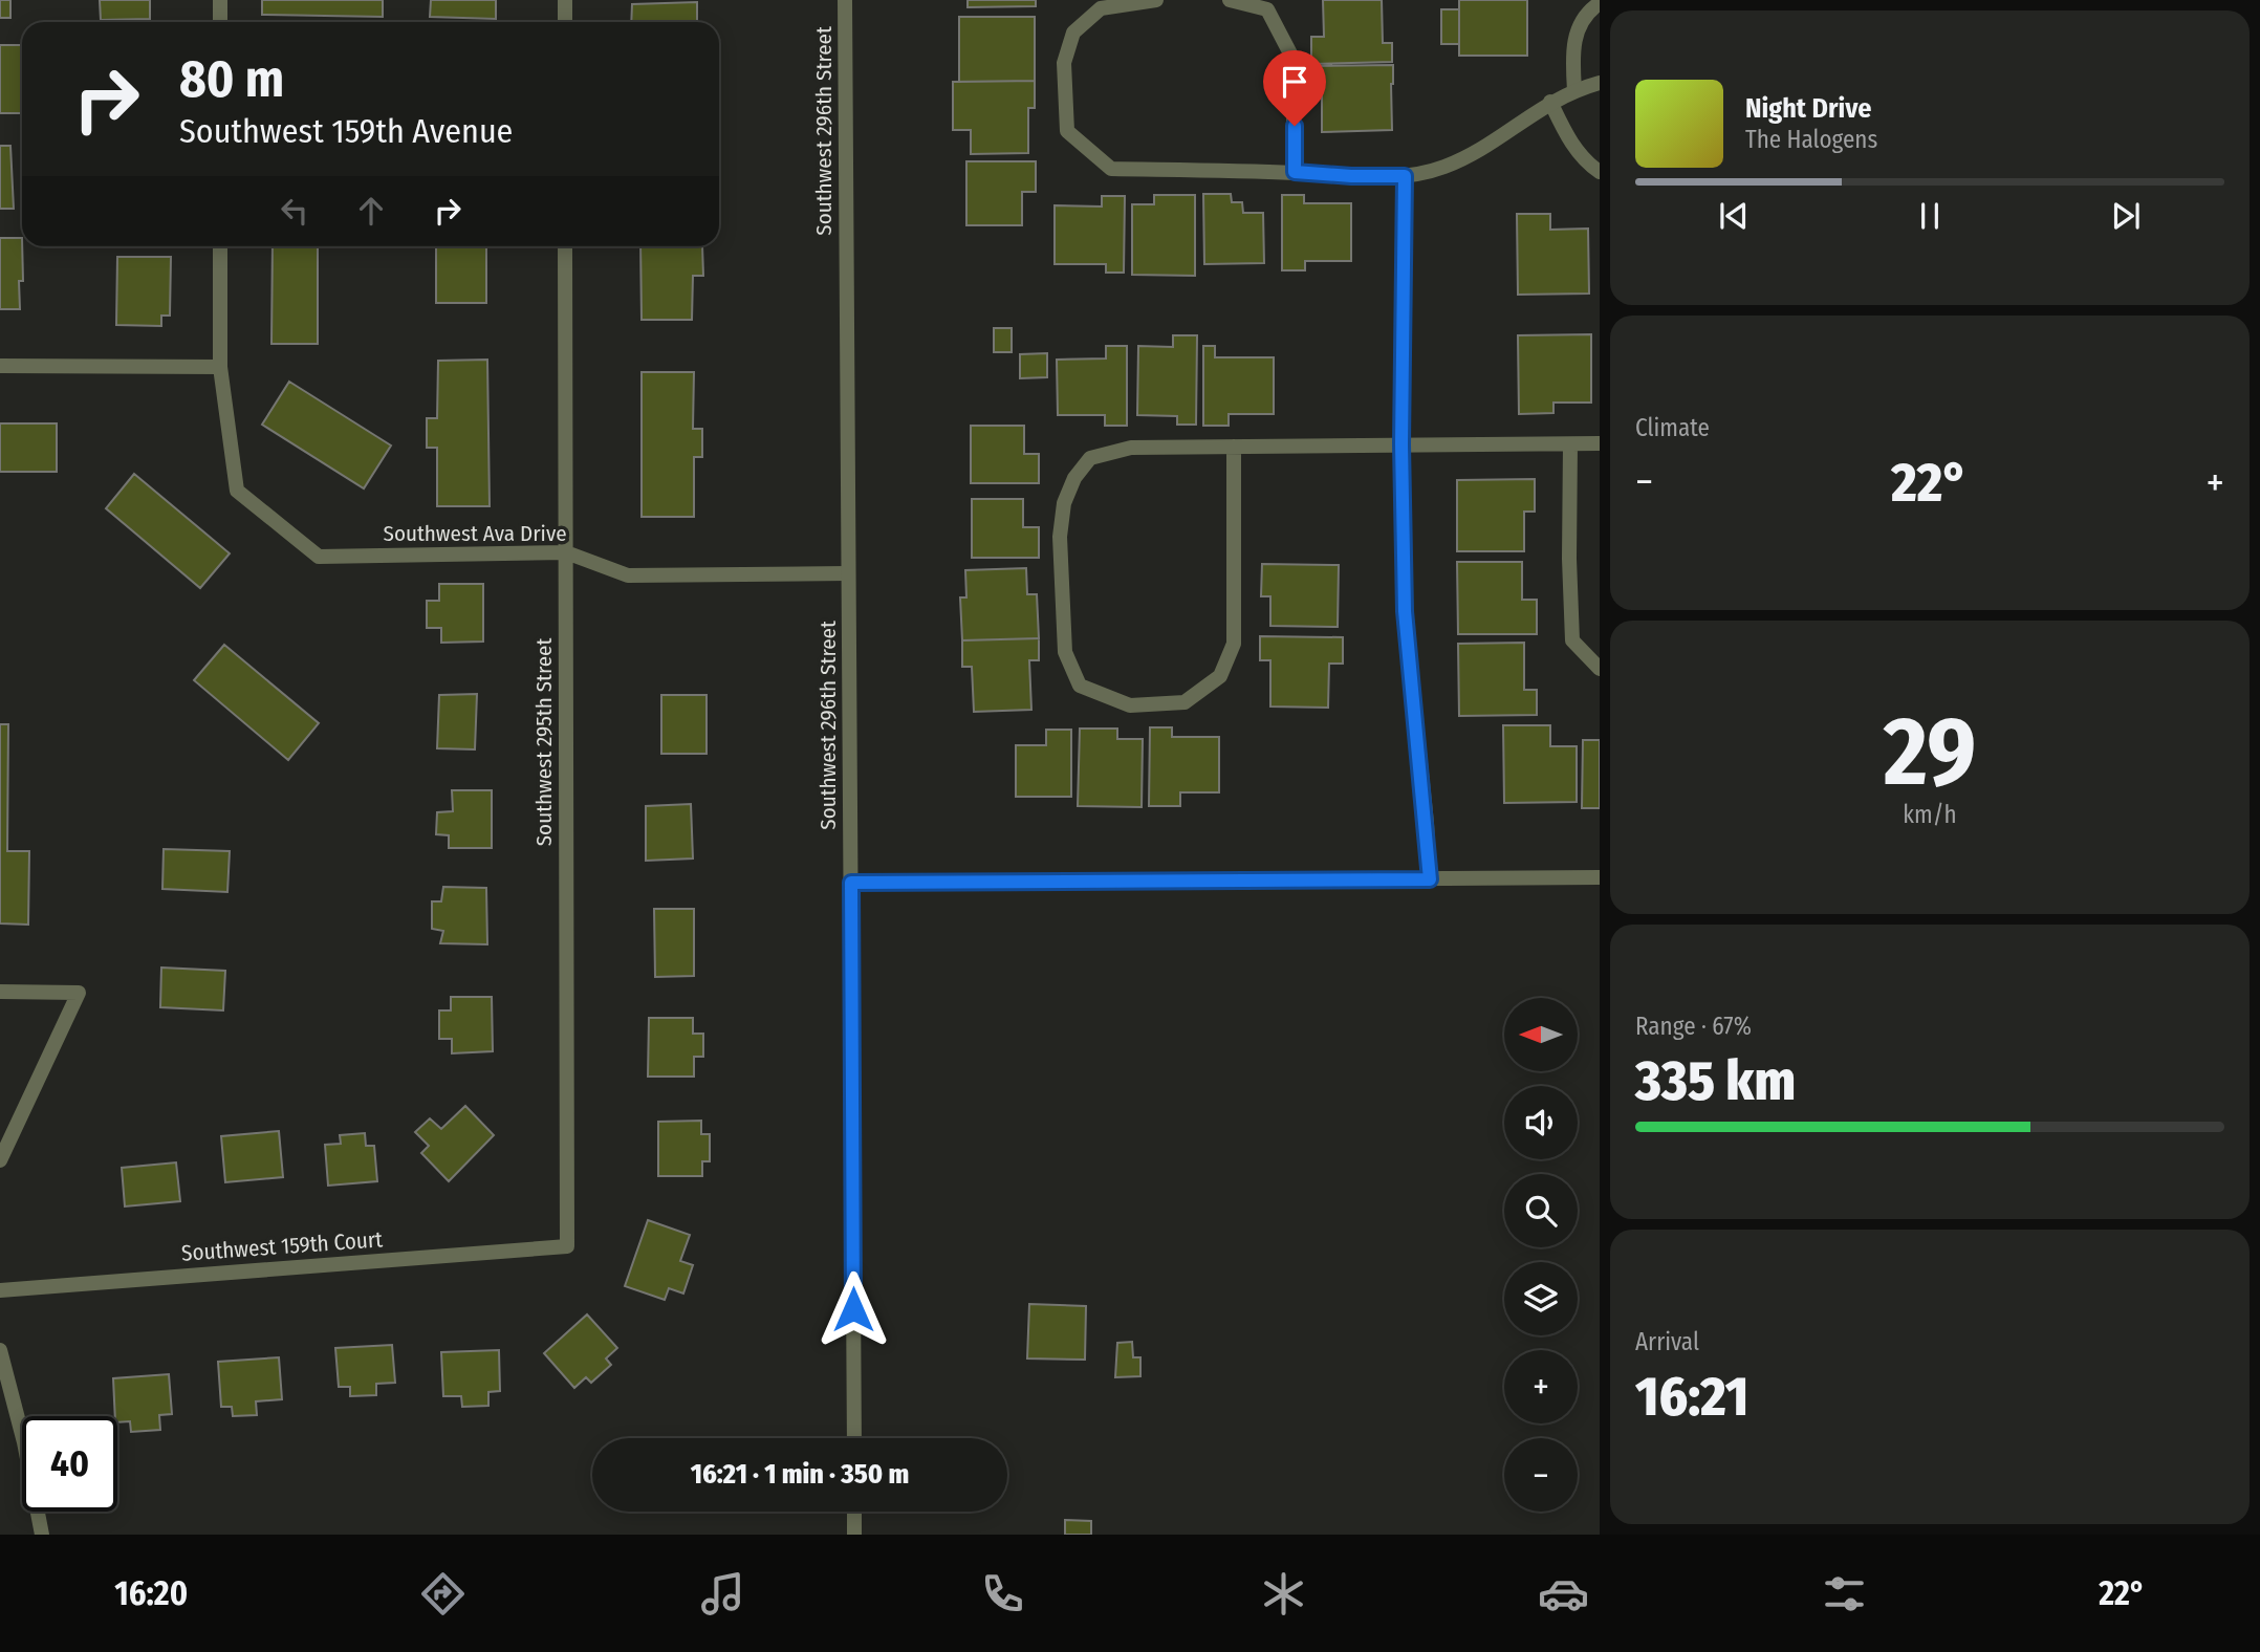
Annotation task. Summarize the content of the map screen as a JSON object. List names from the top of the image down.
{
  "streets": {
    "street": [
      "Southwest 296th Street",
      "Southwest Ava Drive",
      "Southwest 295th Street",
      "Southwest 159th Court"
    ]
  },
  "crossings": [
    ["Southwest 296th Street", "Southwest Ava Drive"],
    ["Southwest Ava Drive", "Southwest 295th Street"],
    ["Southwest 295th Street", "Southwest 159th Court"]
  ],
  "north": "left",
  "page": {
    "turn": ["80 m", "Southwest 159th Avenue"],
    "song": ["Night Drive", "The Halogens"],
    "tile": [
      "Climate",
      ["29", "km/h"],
      ["Range · 67%", "335 km"],
      ["Arrival", "16:21"]
    ],
    "heat": ["−", "22°", "+"],
    "map_buttons": ["+", "−"],
    "limit": "40",
    "trip": "16:21 · 1 min · 350 m",
    "tabs": ["16:20", "22°"]
  }
}
